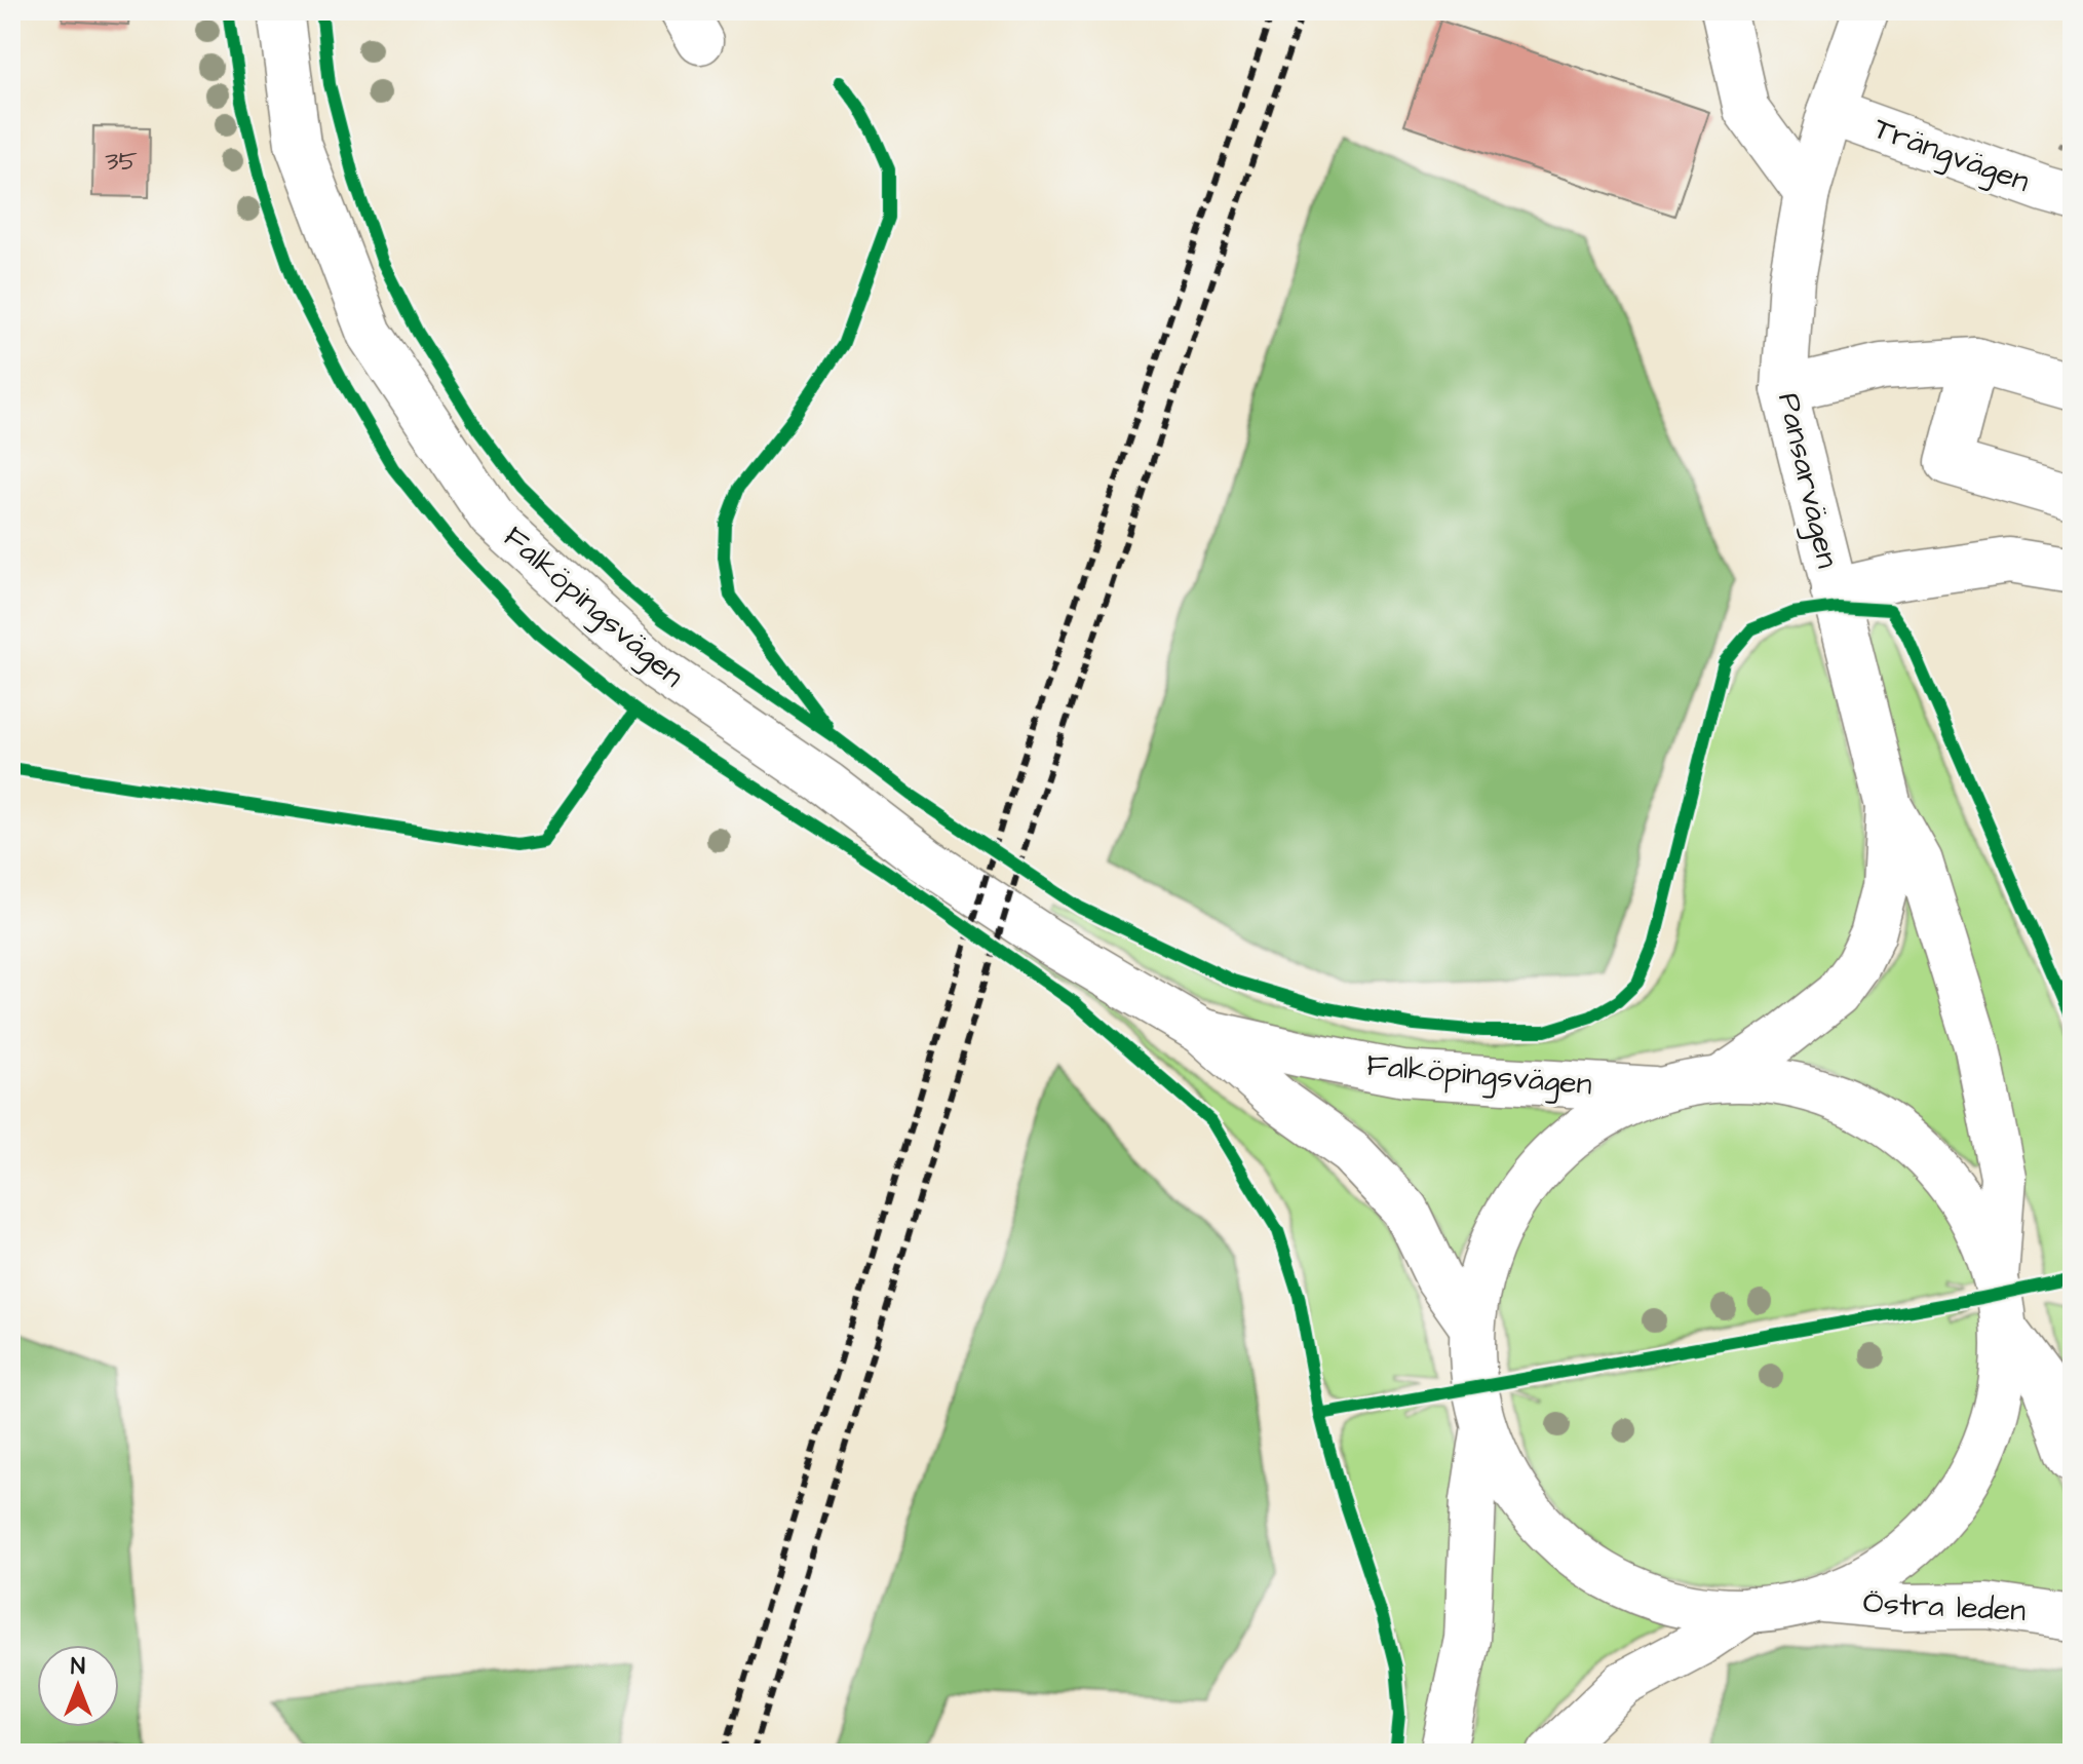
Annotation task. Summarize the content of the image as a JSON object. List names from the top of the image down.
{
  "streets": {
    "main road": [
      "Trängvägen",
      "Pansarvägen",
      "Falköpingsvägen",
      "Östra leden"
    ]
  },
  "crossings": [
    ["Trängvägen", "Pansarvägen"]
  ],
  "house_numbers": ["35"],
  "north": "top"
}
